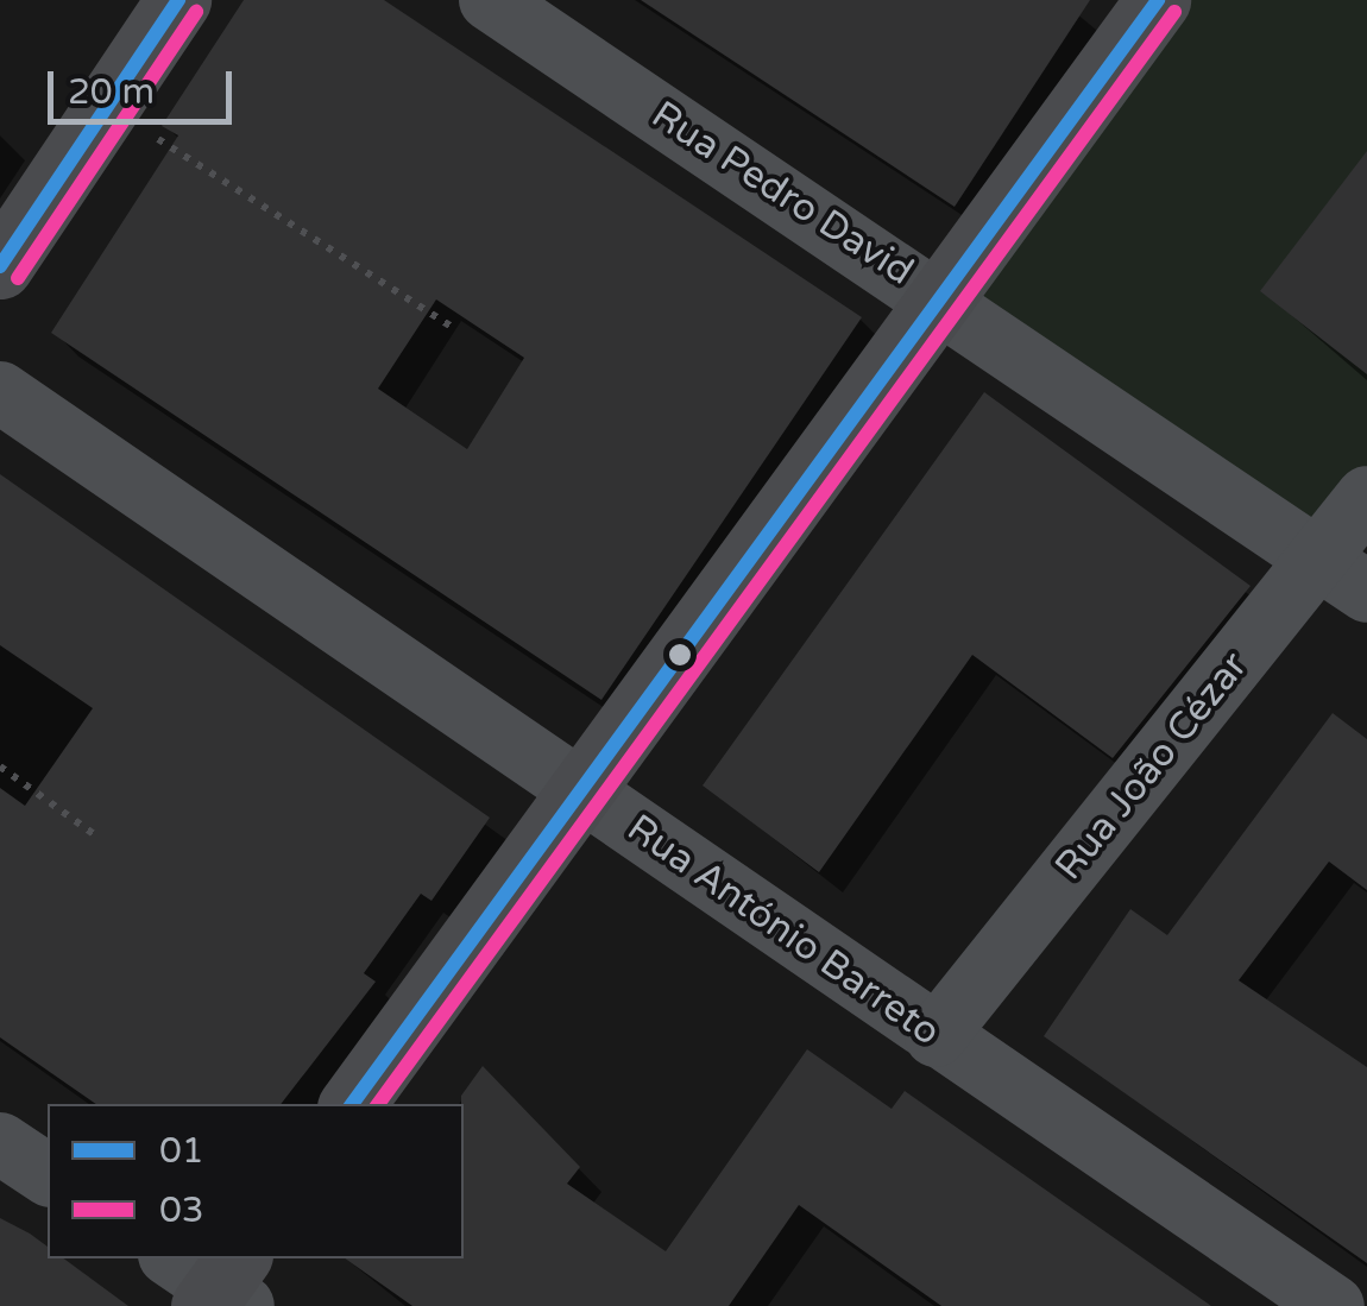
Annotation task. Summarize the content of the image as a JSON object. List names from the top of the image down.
{
  "streets": {
    "street": ["Rua Pedro David", "Rua João Cézar", "Rua António Barreto"]
  },
  "crossings": [
    ["Rua Pedro David", "Rua João Cézar"],
    ["Rua João Cézar", "Rua António Barreto"]
  ],
  "lines": ["transit line 01", "transit line 03"],
  "legend": ["01", "03"],
  "scale_bar": "20 m"
}
